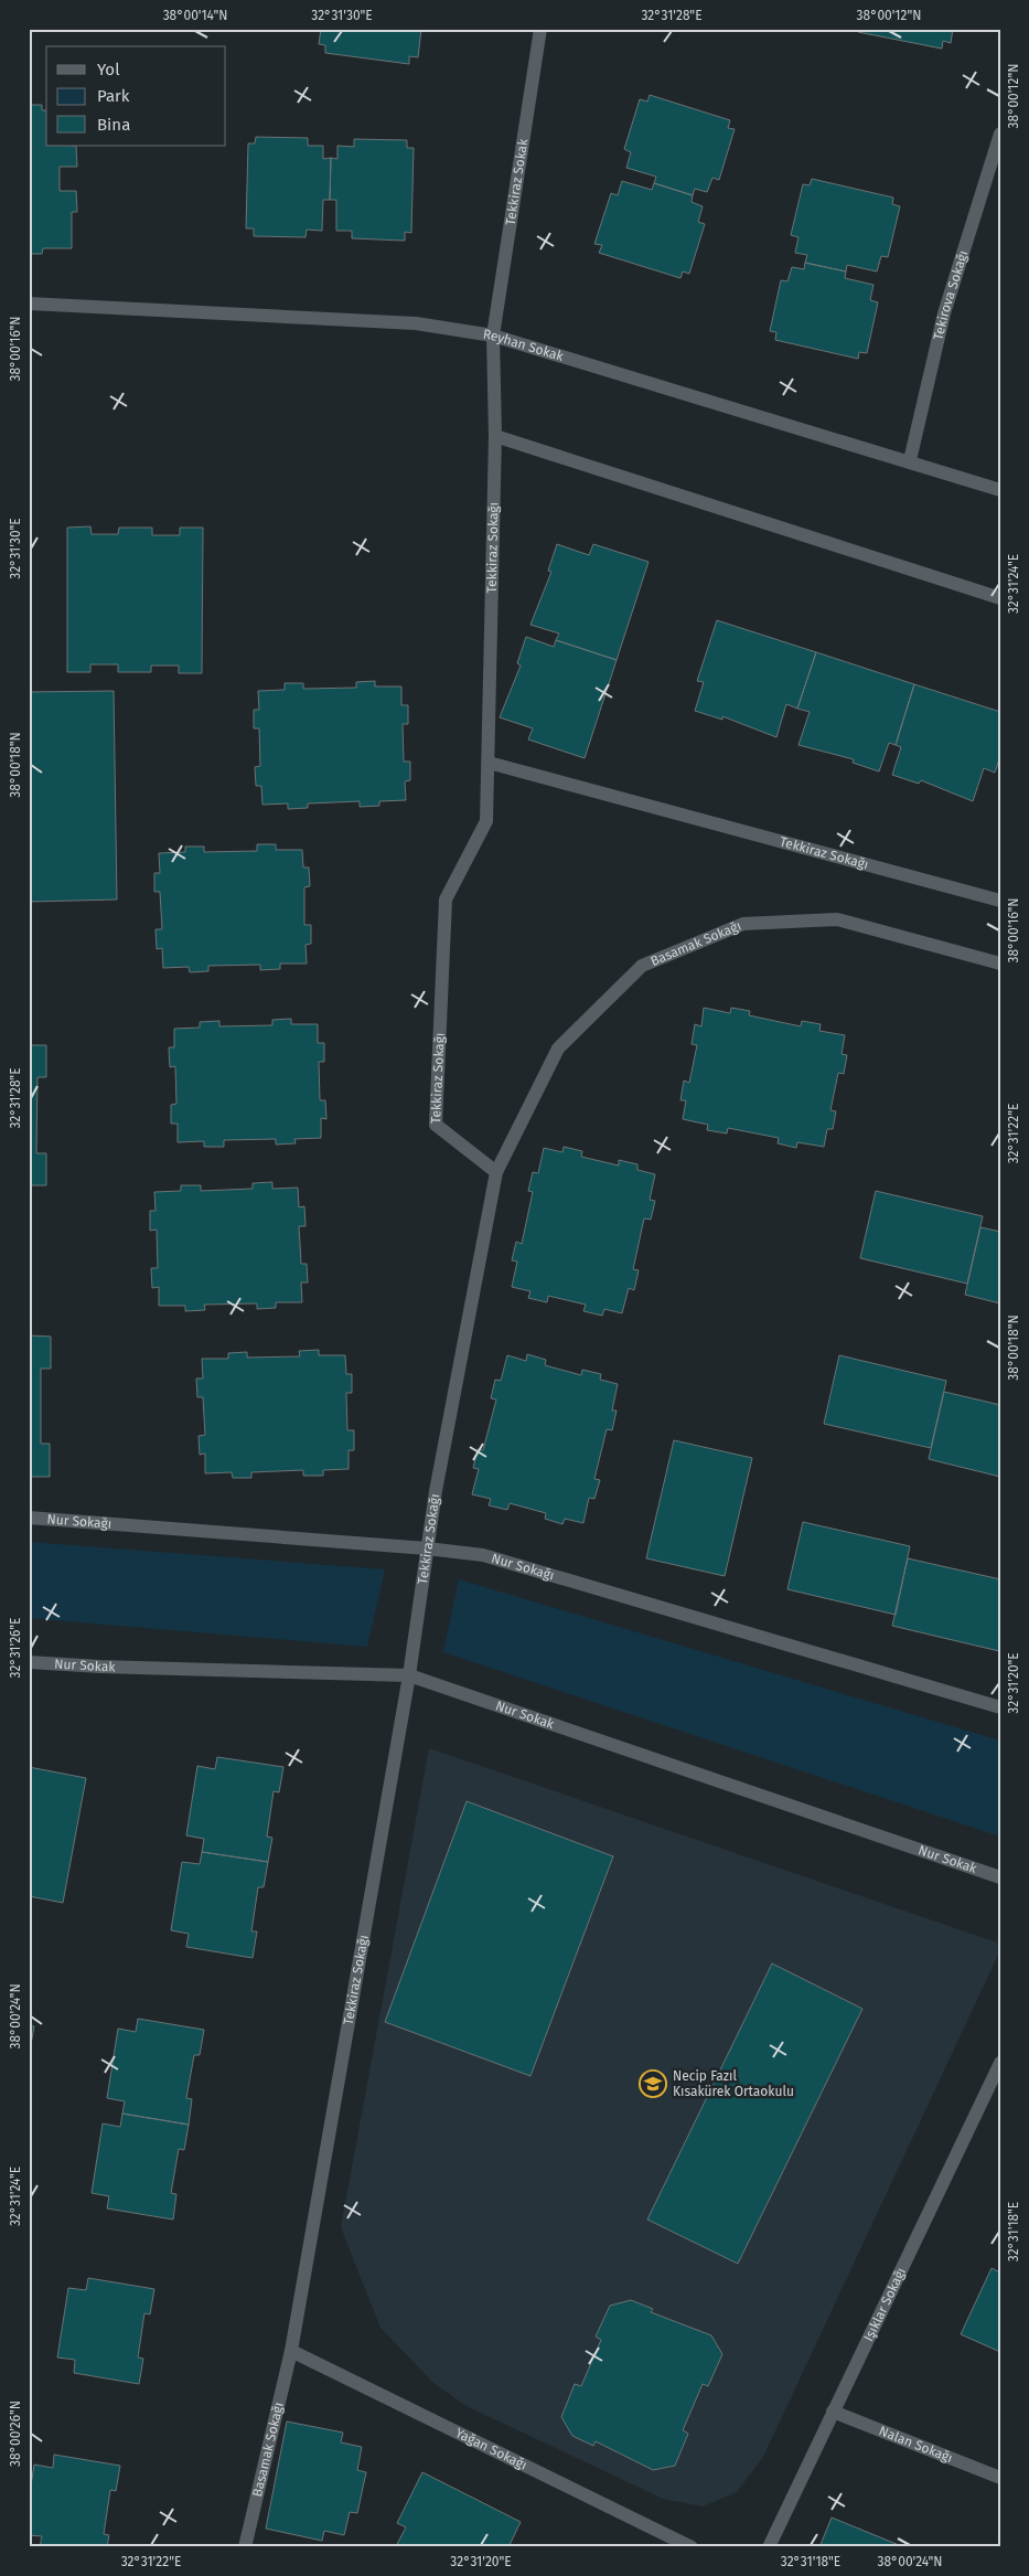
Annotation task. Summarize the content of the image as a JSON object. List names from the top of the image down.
{
  "streets": {
    "street": [
      "Tekkiraz Sokak",
      "Tekirova Sokağı",
      "Reyhan Sokak",
      "Tekkiraz Sokağı",
      "Basamak Sokağı",
      "Nur Sokağı",
      "Nur Sokak",
      "Işıklar Sokağı",
      "Nalan Sokağı",
      "Yağan Sokağı"
    ]
  },
  "crossings": [
    ["Tekkiraz Sokak", "Reyhan Sokak"],
    ["Tekkiraz Sokak", "Tekkiraz Sokağı"],
    ["Tekirova Sokağı", "Reyhan Sokak"],
    ["Reyhan Sokak", "Tekkiraz Sokağı"],
    ["Tekkiraz Sokağı", "Basamak Sokağı"],
    ["Tekkiraz Sokağı", "Nur Sokağı"],
    ["Tekkiraz Sokağı", "Nur Sokak"],
    ["Tekkiraz Sokağı", "Yağan Sokağı"],
    ["Basamak Sokağı", "Yağan Sokağı"],
    ["Işıklar Sokağı", "Nalan Sokağı"]
  ],
  "places": {
    "school or university": ["Necip Fazıl Kısakürek Ortaokulu"]
  },
  "legend": ["Yol", "Park", "Bina"],
  "coordinates": [
    "38°00'14\"N",
    "32°31'30\"E",
    "32°31'28\"E",
    "38°00'12\"N",
    "38°00'16\"N",
    "32°31'24\"E",
    "38°00'18\"N",
    "32°31'22\"E",
    "32°31'26\"E",
    "32°31'20\"E",
    "38°00'24\"N",
    "32°31'18\"E",
    "38°00'26\"N"
  ]
}
